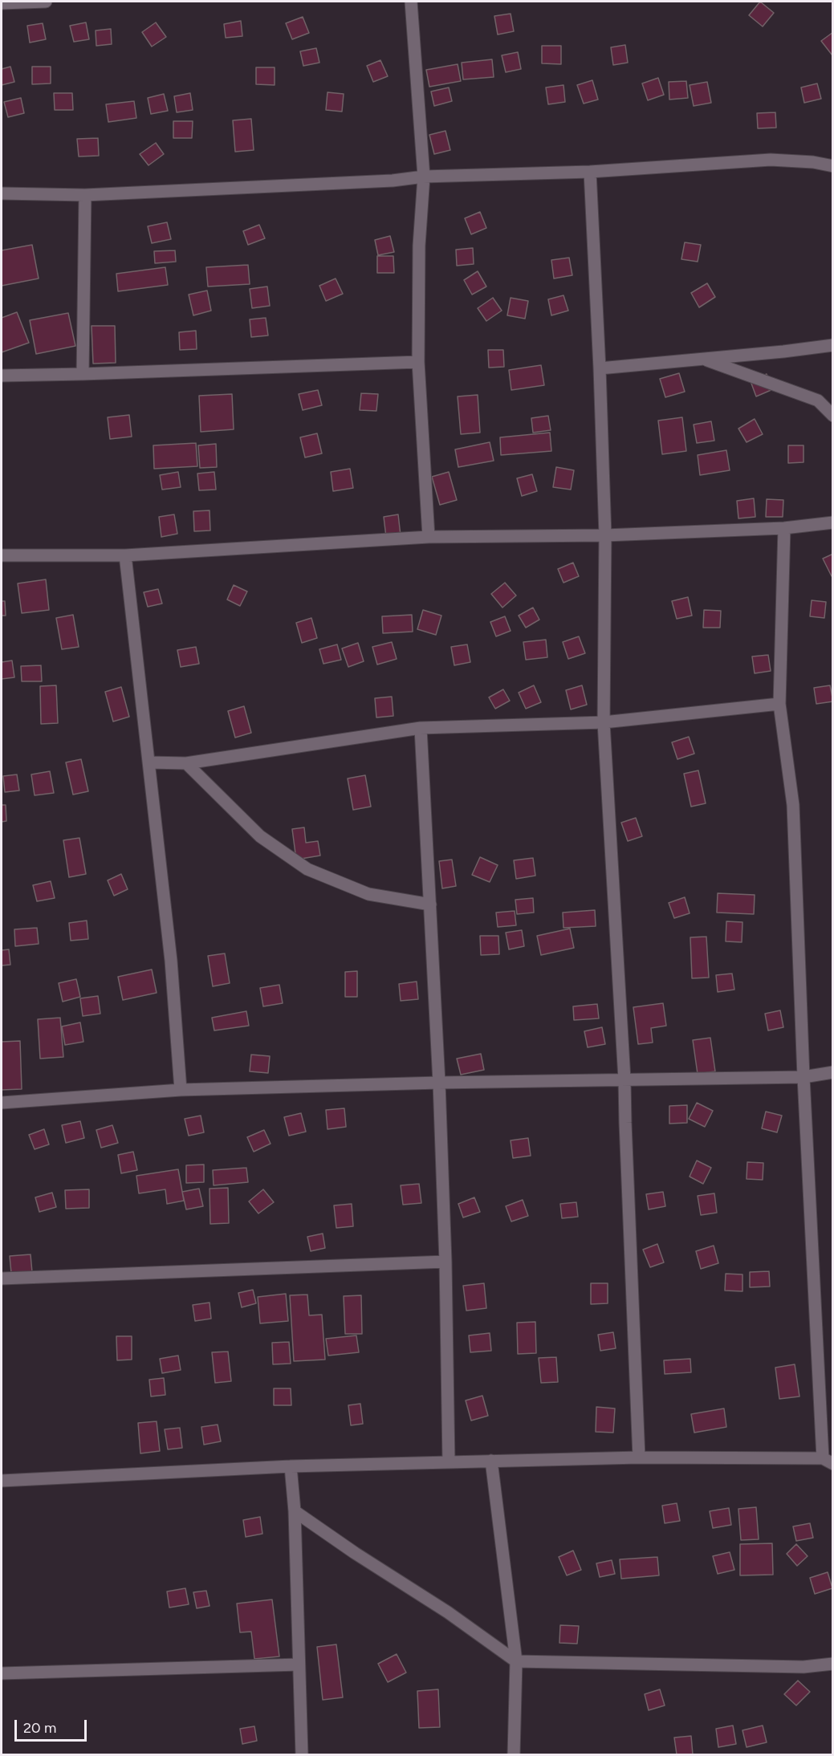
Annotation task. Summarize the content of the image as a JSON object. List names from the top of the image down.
{
  "scale_bar": "20 m"
}
